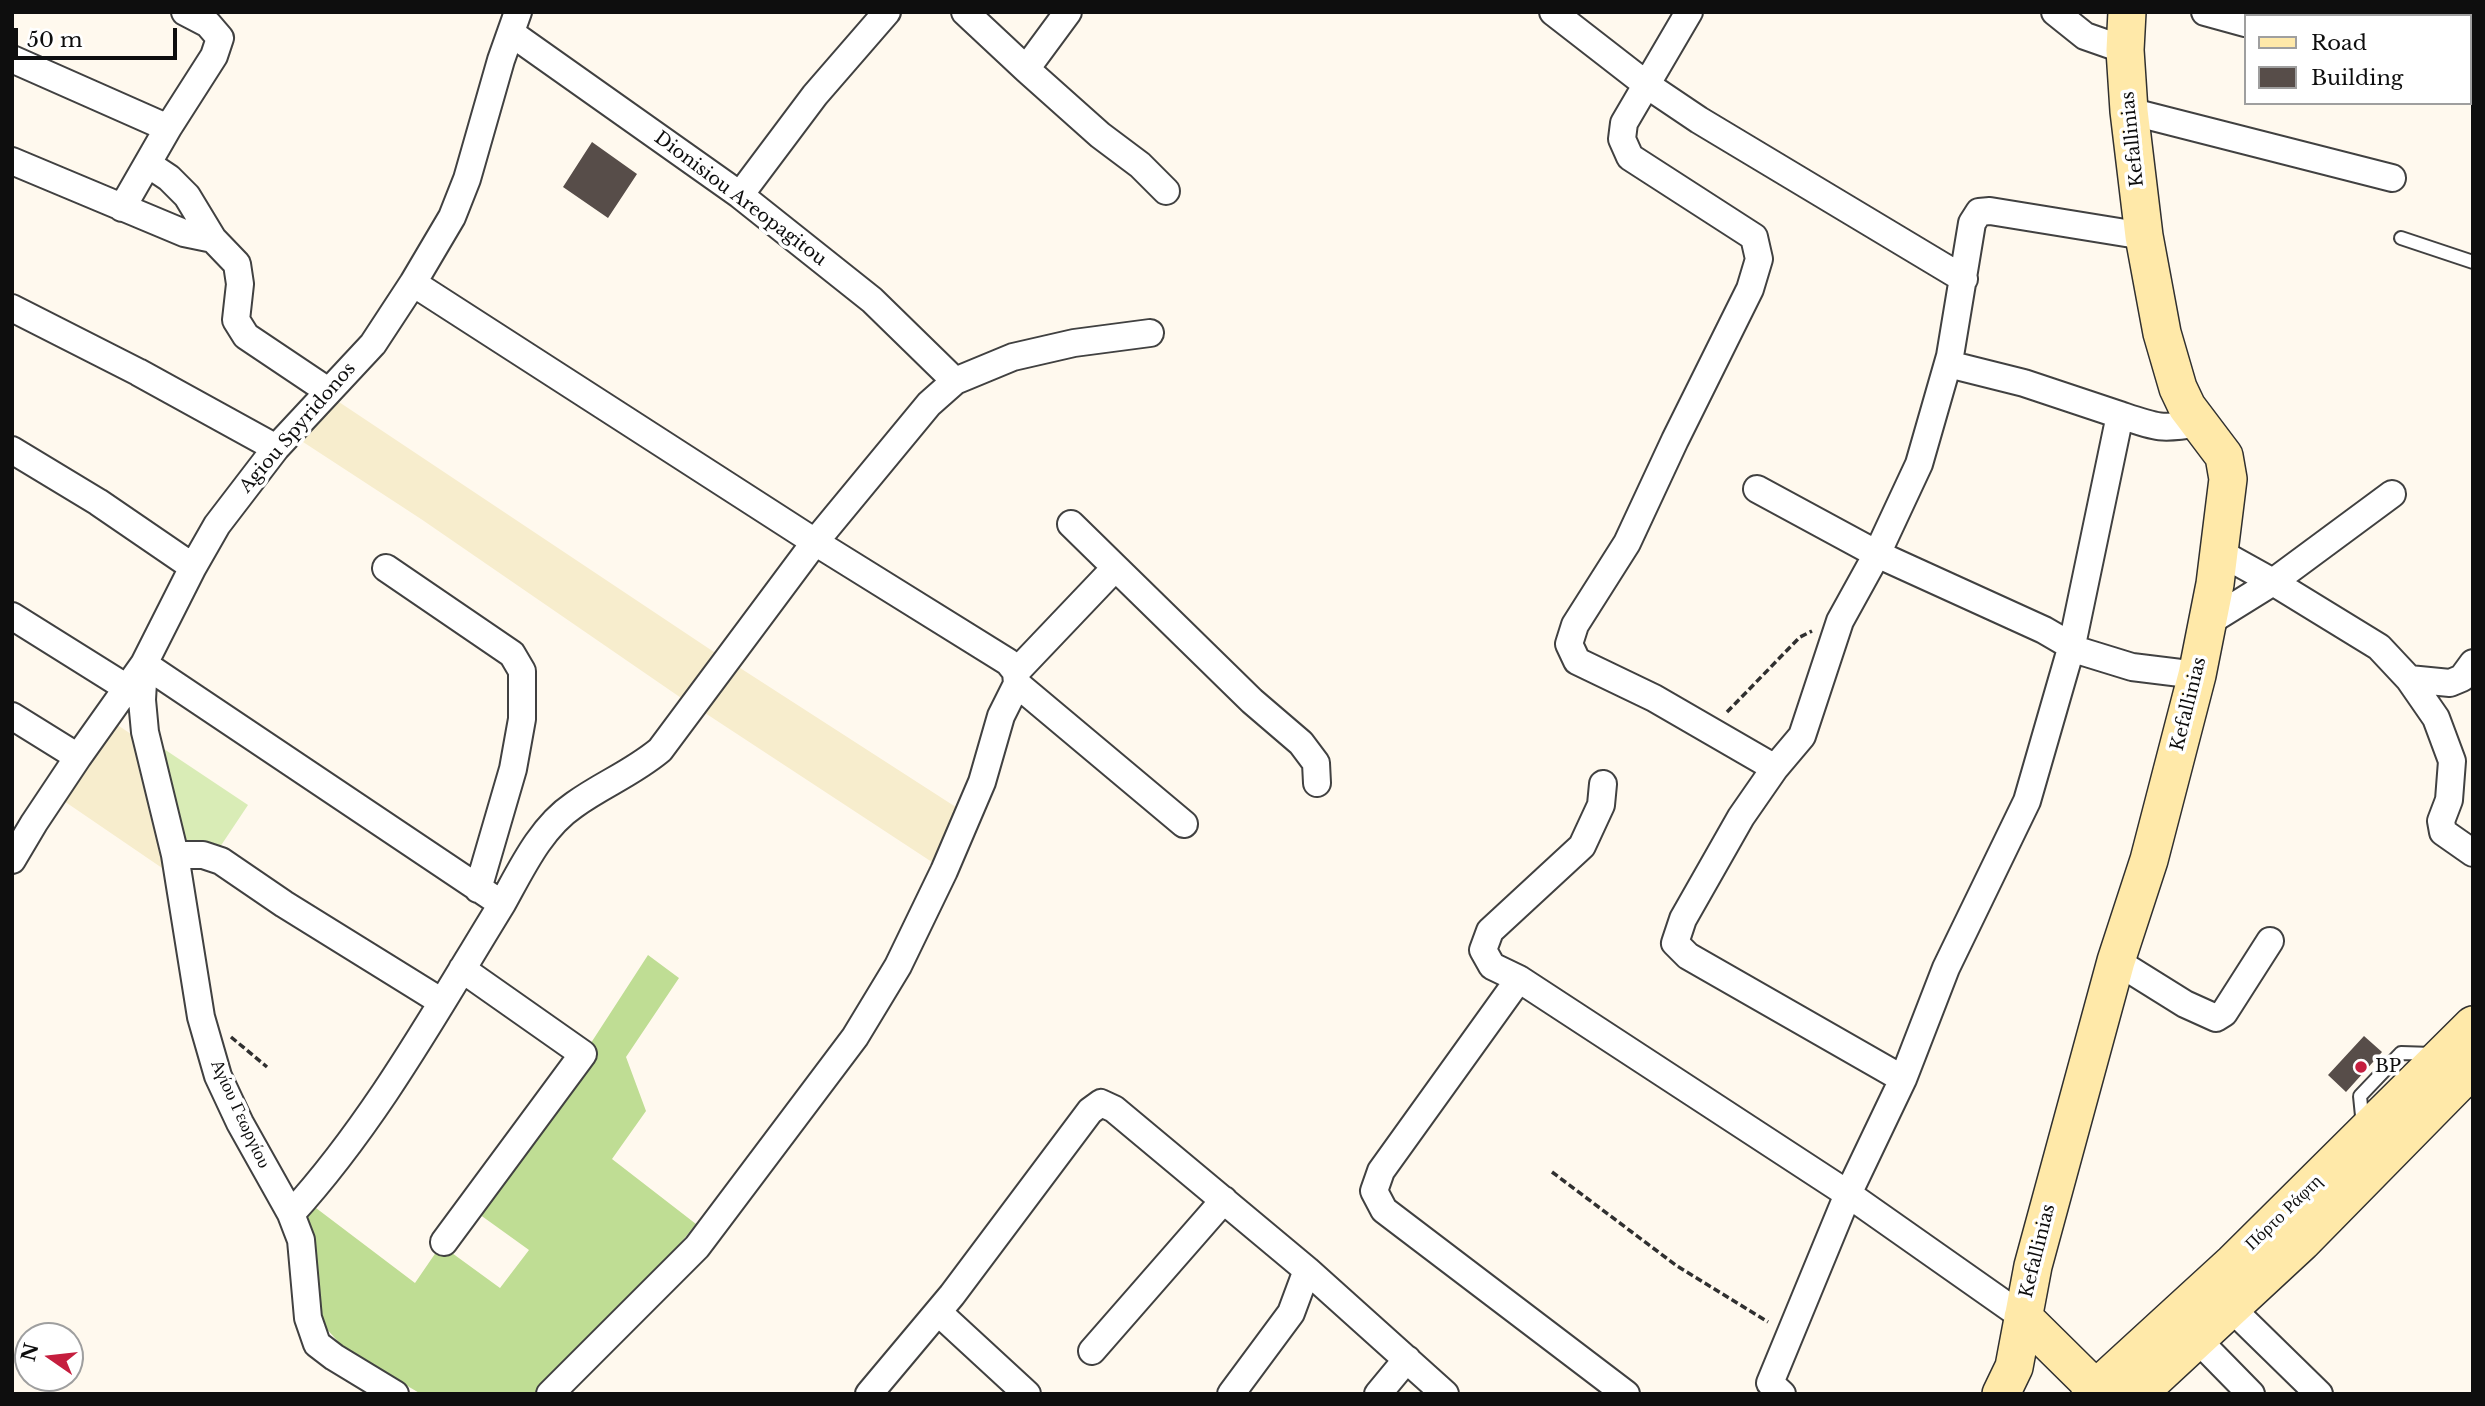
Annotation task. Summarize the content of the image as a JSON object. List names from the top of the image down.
{
  "streets": {
    "street": [
      "Kefallinias",
      "Dionisiou Areopagitou",
      "Agiou Spyridonos",
      "Αγίου Γεωργίου",
      "Πόρτο Ράφτη"
    ]
  },
  "crossings": [
    ["Dionisiou Areopagitou", "Agiou Spyridonos"],
    ["Agiou Spyridonos", "Αγίου Γεωργίου"]
  ],
  "places": ["BP"],
  "legend": ["Road", "Building"],
  "scale_bar": "50 m",
  "north": "left"
}
